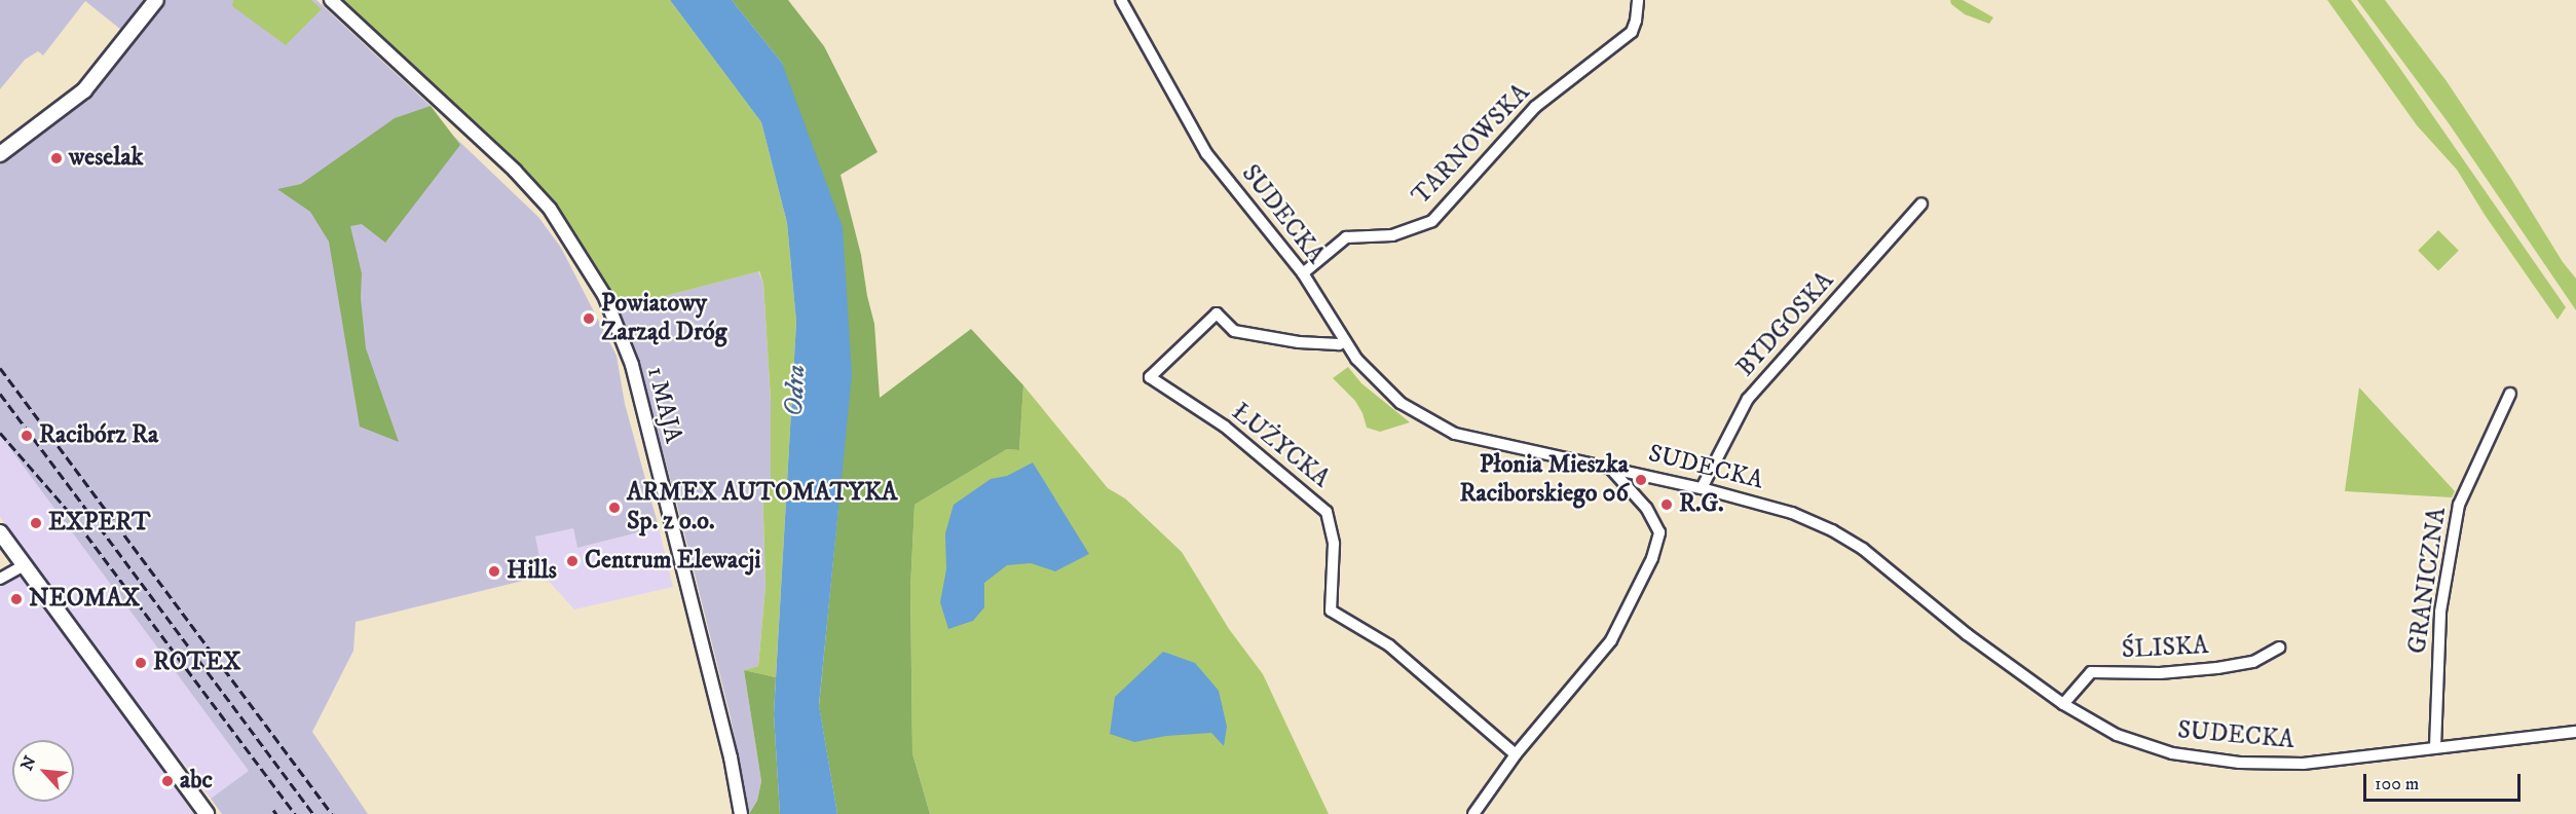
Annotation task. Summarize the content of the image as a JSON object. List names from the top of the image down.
{
  "streets": {
    "street": [
      "TARNOWSKA",
      "SUDECKA",
      "BYDGOSKA",
      "1 MAJA",
      "ŁUŻYCKA",
      "GRANICZNA",
      "ŚLISKA"
    ]
  },
  "crossings": [
    ["TARNOWSKA", "SUDECKA"],
    ["SUDECKA", "BYDGOSKA"],
    ["SUDECKA", "ŁUŻYCKA"],
    ["SUDECKA", "GRANICZNA"],
    ["SUDECKA", "ŚLISKA"]
  ],
  "water": ["Odra"],
  "places": [
    "weselak",
    "Powiatowy Zarząd Dróg",
    "Racibórz Ra",
    "Płonia Mieszka Raciborskiego 06",
    "R.G.",
    "ARMEX AUTOMATYKA Sp. z o.o.",
    "EXPERT",
    "Centrum Elewacji",
    "Hills",
    "NEOMAX",
    "ROTEX",
    "abc"
  ],
  "scale_bar": "100 m",
  "north": "top left"
}
